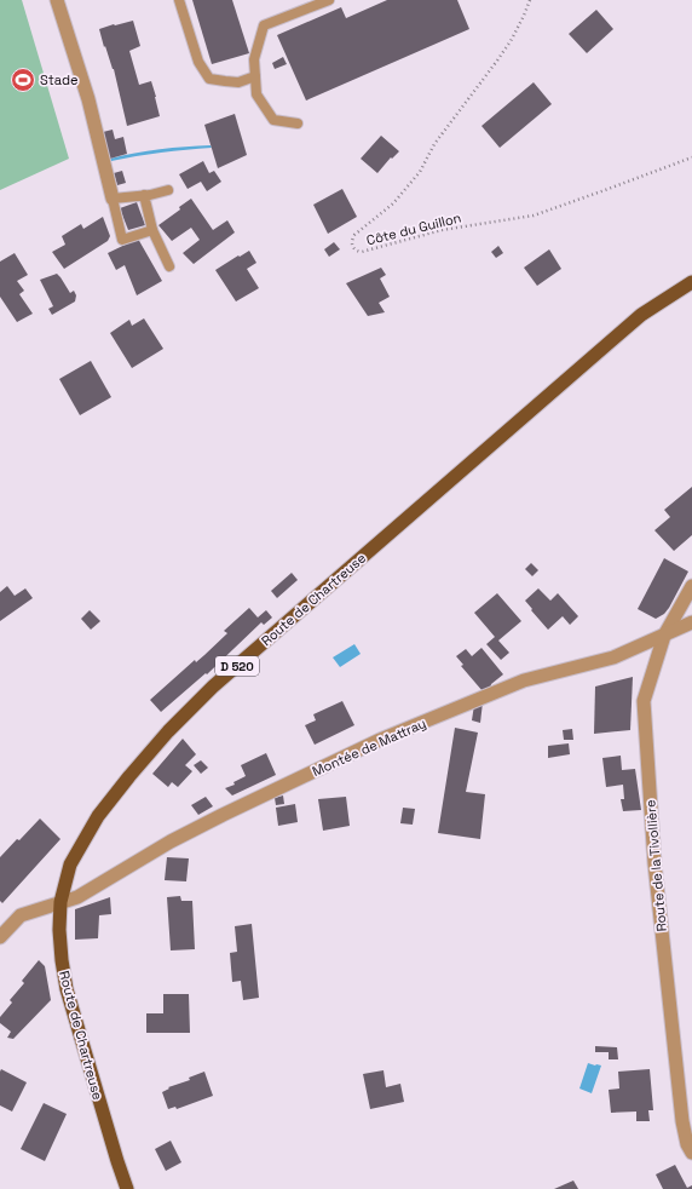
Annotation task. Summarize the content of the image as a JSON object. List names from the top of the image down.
{
  "streets": {
    "main road": ["Route de Chartreuse", "D 520"],
    "street": ["Montée de Mattray", "Route de la Tivollière"],
    "path": ["Côte du Guillon"]
  },
  "crossings": [
    ["Route de Chartreuse", "Montée de Mattray"],
    ["Montée de Mattray", "Route de la Tivollière"]
  ],
  "places": {
    "sports": ["Stade"]
  }
}
